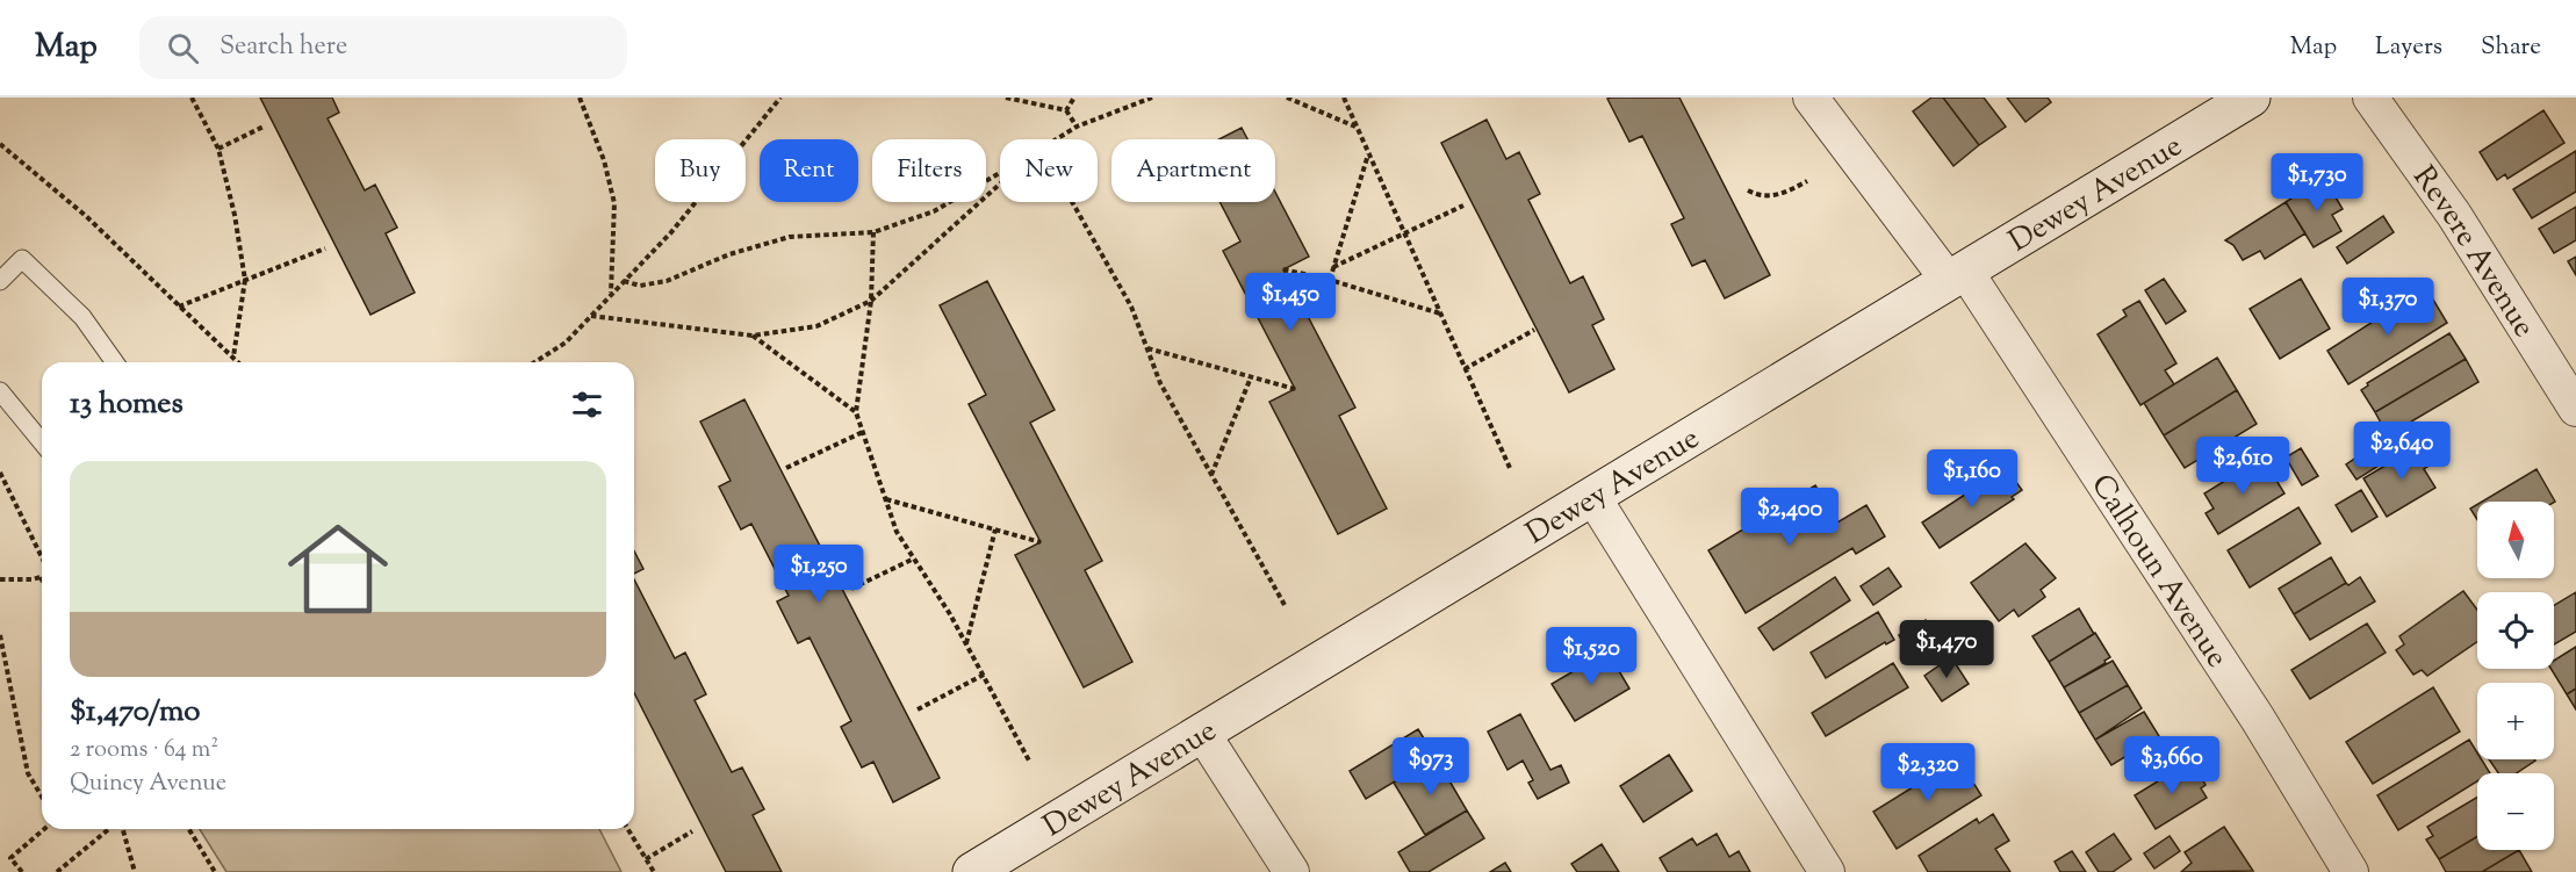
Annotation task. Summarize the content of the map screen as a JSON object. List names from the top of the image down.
{
  "streets": {
    "street": ["Dewey Avenue", "Revere Avenue", "Calhoun Avenue"]
  },
  "crossings": [
    ["Dewey Avenue", "Calhoun Avenue"]
  ],
  "north": "top",
  "page": {
    "header": "Map",
    "search": "Search here",
    "nav": ["Map", "Layers", "Share"],
    "chip": [
      "Buy",
      "Rent",
      "Filters",
      "New",
      "Apartment"
    ],
    "price": [
      "$1,730",
      "$1,450",
      "$1,370",
      "$2,640",
      "$2,610",
      "$1,160",
      "$2,400",
      "$1,250",
      "$1,470",
      "$1,520",
      "$3,660",
      "$973",
      "$2,320"
    ],
    "heading": "13 homes",
    "list": [
      {
        "name": "$1,470/mo",
        "note": "2 rooms · 64 m² · Quincy Avenue"
      }
    ],
    "map_buttons": ["+", "−"]
  }
}
